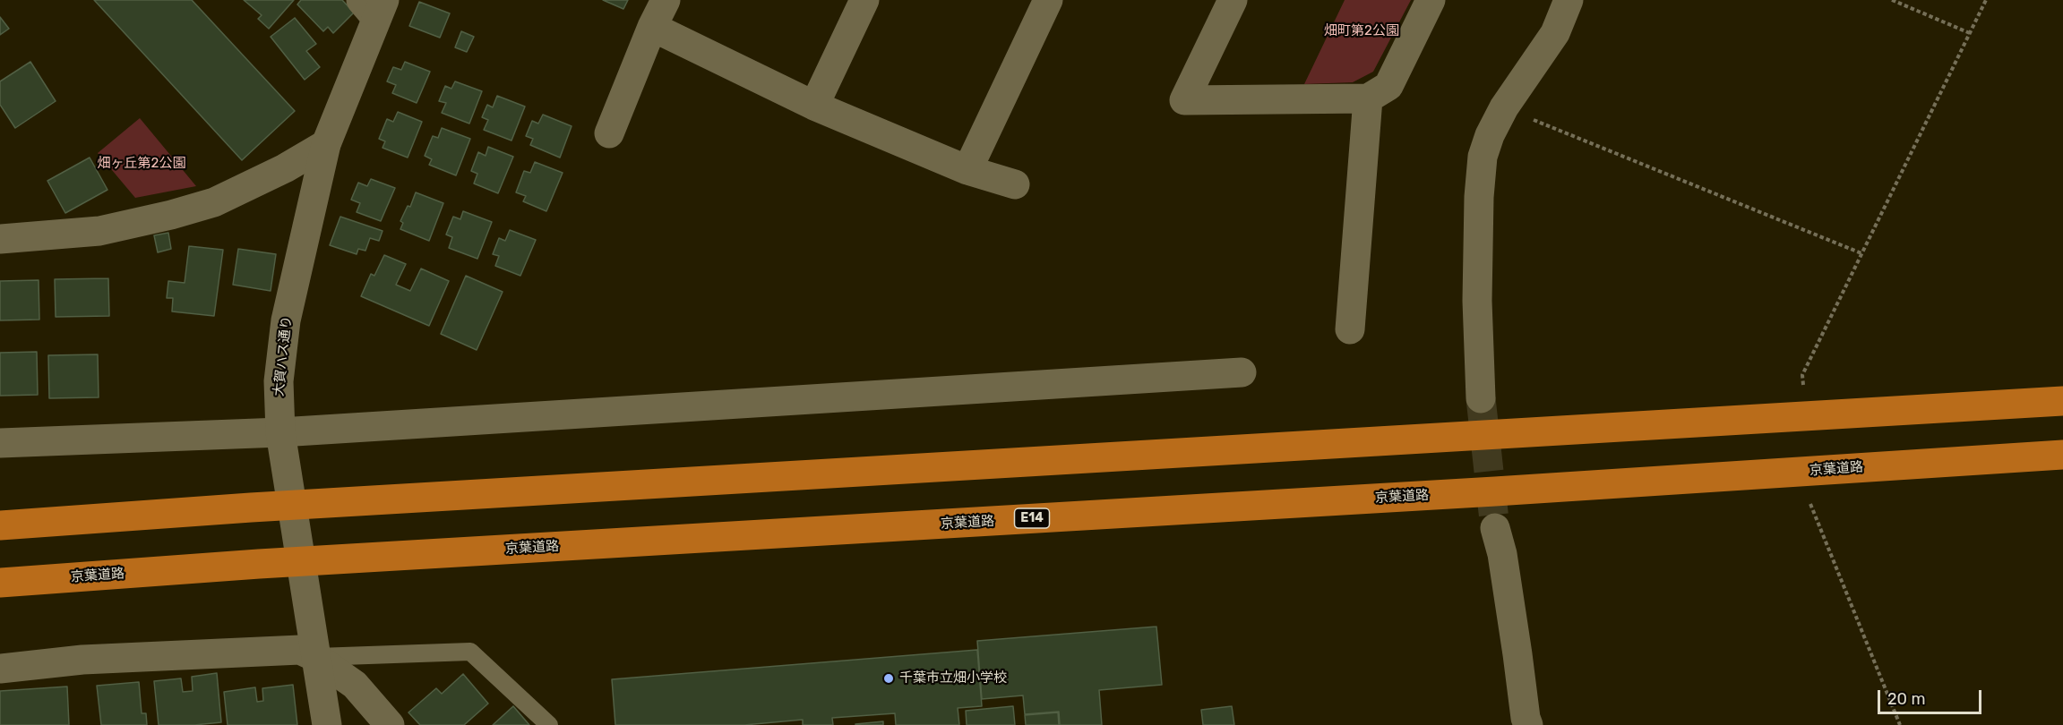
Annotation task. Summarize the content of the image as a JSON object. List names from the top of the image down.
{
  "streets": {
    "highway": ["京葉道路", "E14"],
    "street": ["大賀ハス通り"]
  },
  "parks": ["畑町第2公園", "畑ヶ丘第2公園"],
  "places": ["千葉市立畑小学校"],
  "scale_bar": "20 m"
}
